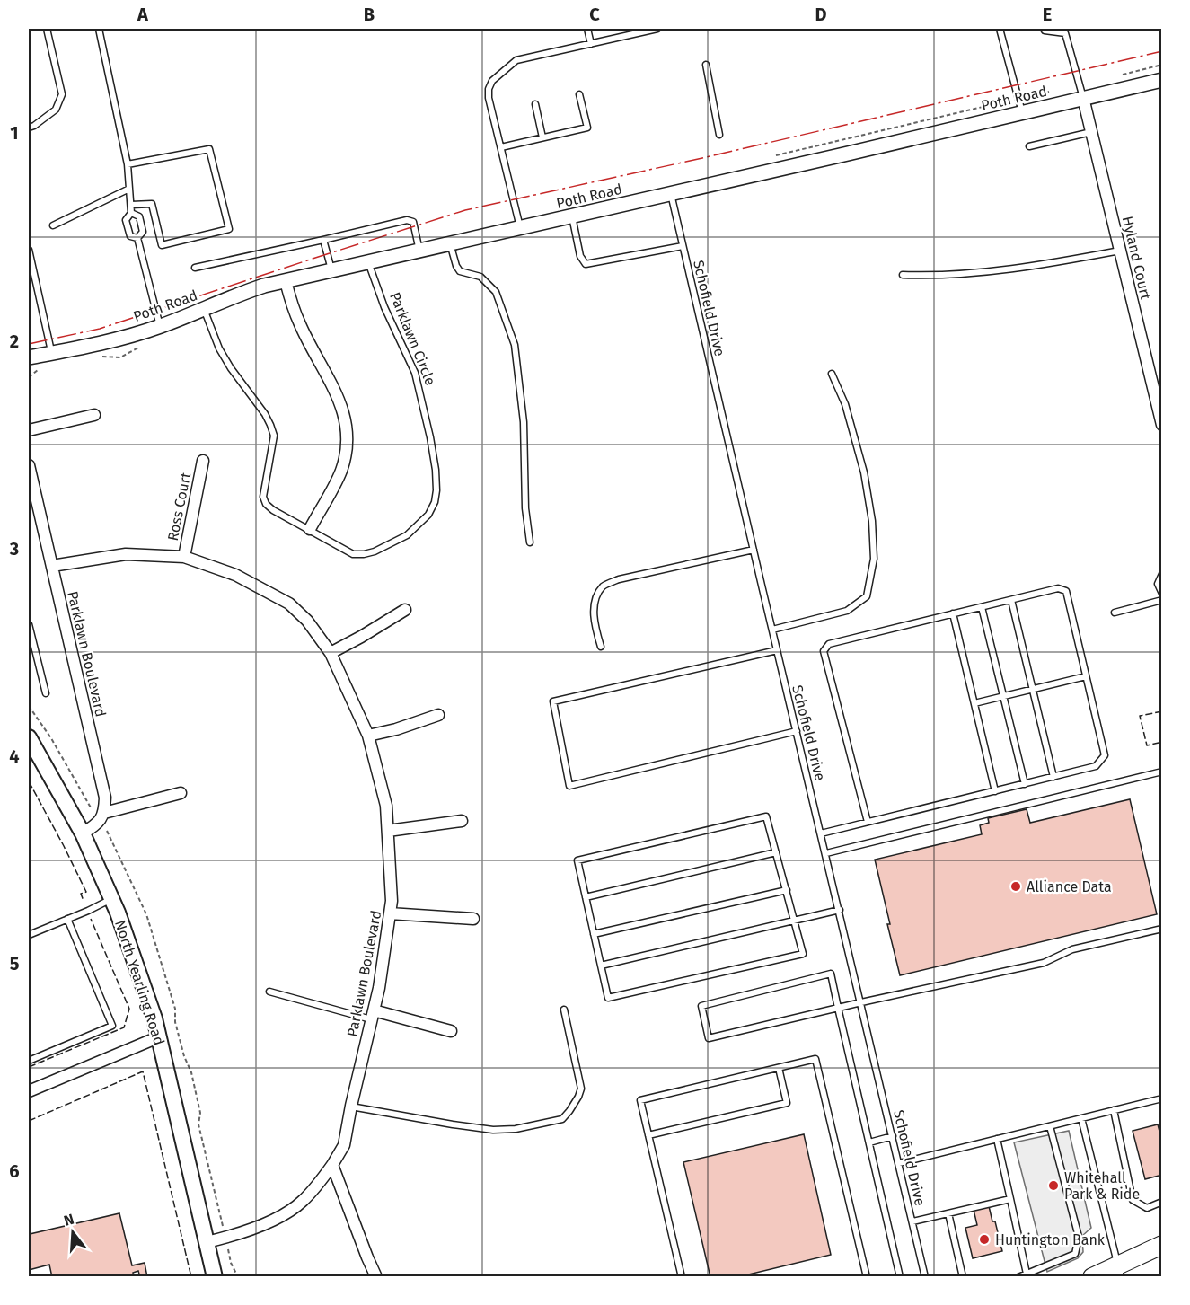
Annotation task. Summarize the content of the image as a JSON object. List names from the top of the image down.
{
  "streets": {
    "main road": ["North Yearling Road"],
    "street": [
      "Poth Road",
      "Hyland Court",
      "Ross Court",
      "Parklawn Boulevard"
    ],
    "lane": ["Schofield Drive", "Parklawn Circle"]
  },
  "crossings": [
    ["Poth Road", "Hyland Court"],
    ["Poth Road", "Schofield Drive"],
    ["Poth Road", "Parklawn Circle"],
    ["Ross Court", "Parklawn Boulevard"],
    ["Parklawn Boulevard", "North Yearling Road"]
  ],
  "places": ["Alliance Data", "Whitehall Park & Ride", "Huntington Bank"],
  "north": "top",
  "grid": {
    "columns": [
      "A",
      "B",
      "C",
      "D",
      "E"
    ],
    "rows": [
      "1",
      "2",
      "3",
      "4",
      "5",
      "6"
    ]
  }
}
